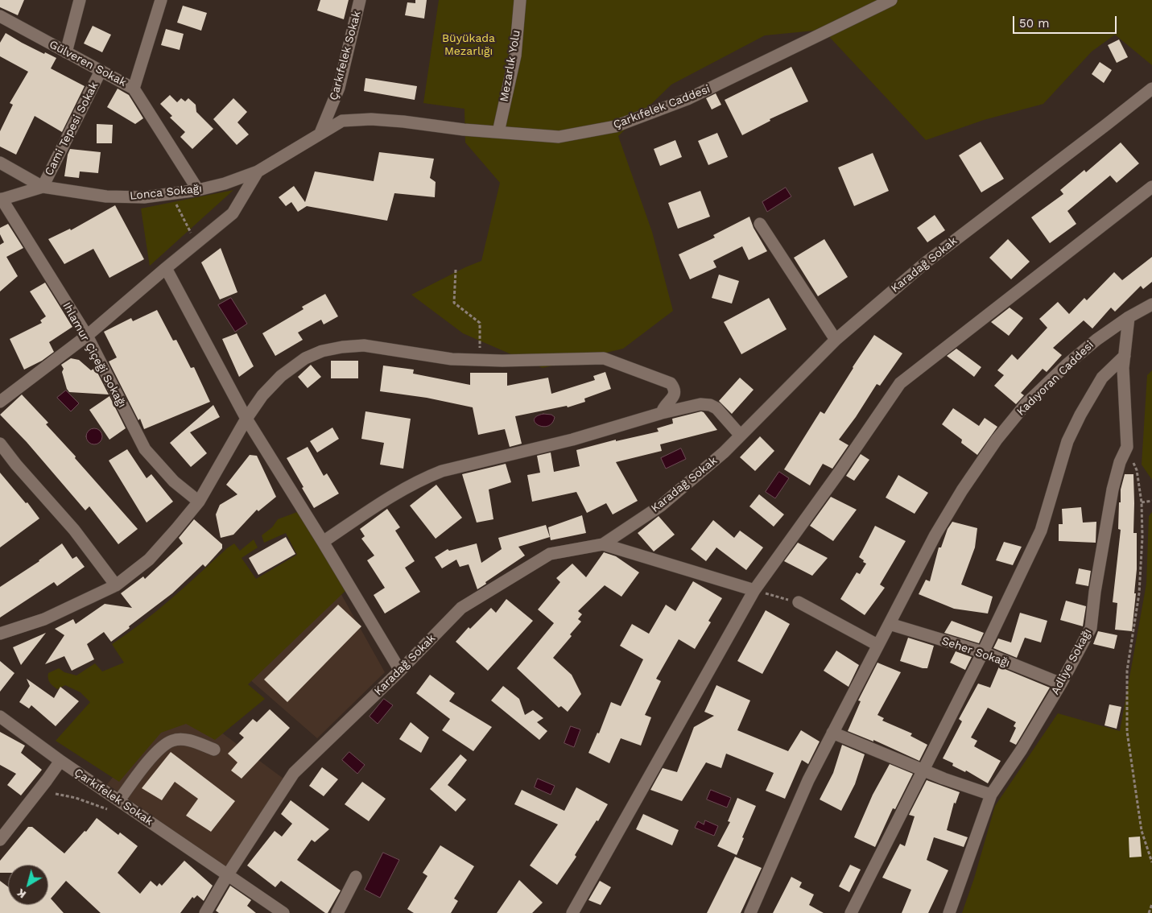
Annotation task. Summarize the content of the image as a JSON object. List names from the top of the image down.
{
  "streets": {
    "street": [
      "Çarkıfelek Sokak",
      "Gülveren Sokak",
      "Mezarlık Yolu",
      "Çarkıfelek Caddesi",
      "Cami Tepesi Sokak",
      "Lonca Sokağı",
      "Karadağ Sokak",
      "Ihlamur Çiçeği Sokağı",
      "Kadıyoran Caddesi",
      "Seher Sokağı",
      "Adliye Sokağı"
    ]
  },
  "crossings": [
    ["Çarkıfelek Sokak", "Çarkıfelek Caddesi"],
    ["Çarkıfelek Sokak", "Lonca Sokağı"],
    ["Çarkıfelek Sokak", "Karadağ Sokak"],
    ["Gülveren Sokak", "Cami Tepesi Sokak"],
    ["Gülveren Sokak", "Lonca Sokağı"],
    ["Mezarlık Yolu", "Çarkıfelek Caddesi"],
    ["Çarkıfelek Caddesi", "Lonca Sokağı"],
    ["Cami Tepesi Sokak", "Lonca Sokağı"],
    ["Lonca Sokağı", "Ihlamur Çiçeği Sokağı"],
    ["Kadıyoran Caddesi", "Seher Sokağı"],
    ["Kadıyoran Caddesi", "Adliye Sokağı"],
    ["Seher Sokağı", "Adliye Sokağı"]
  ],
  "parks": ["Büyükada Mezarlığı"],
  "scale_bar": "50 m",
  "north": "bottom left"
}
